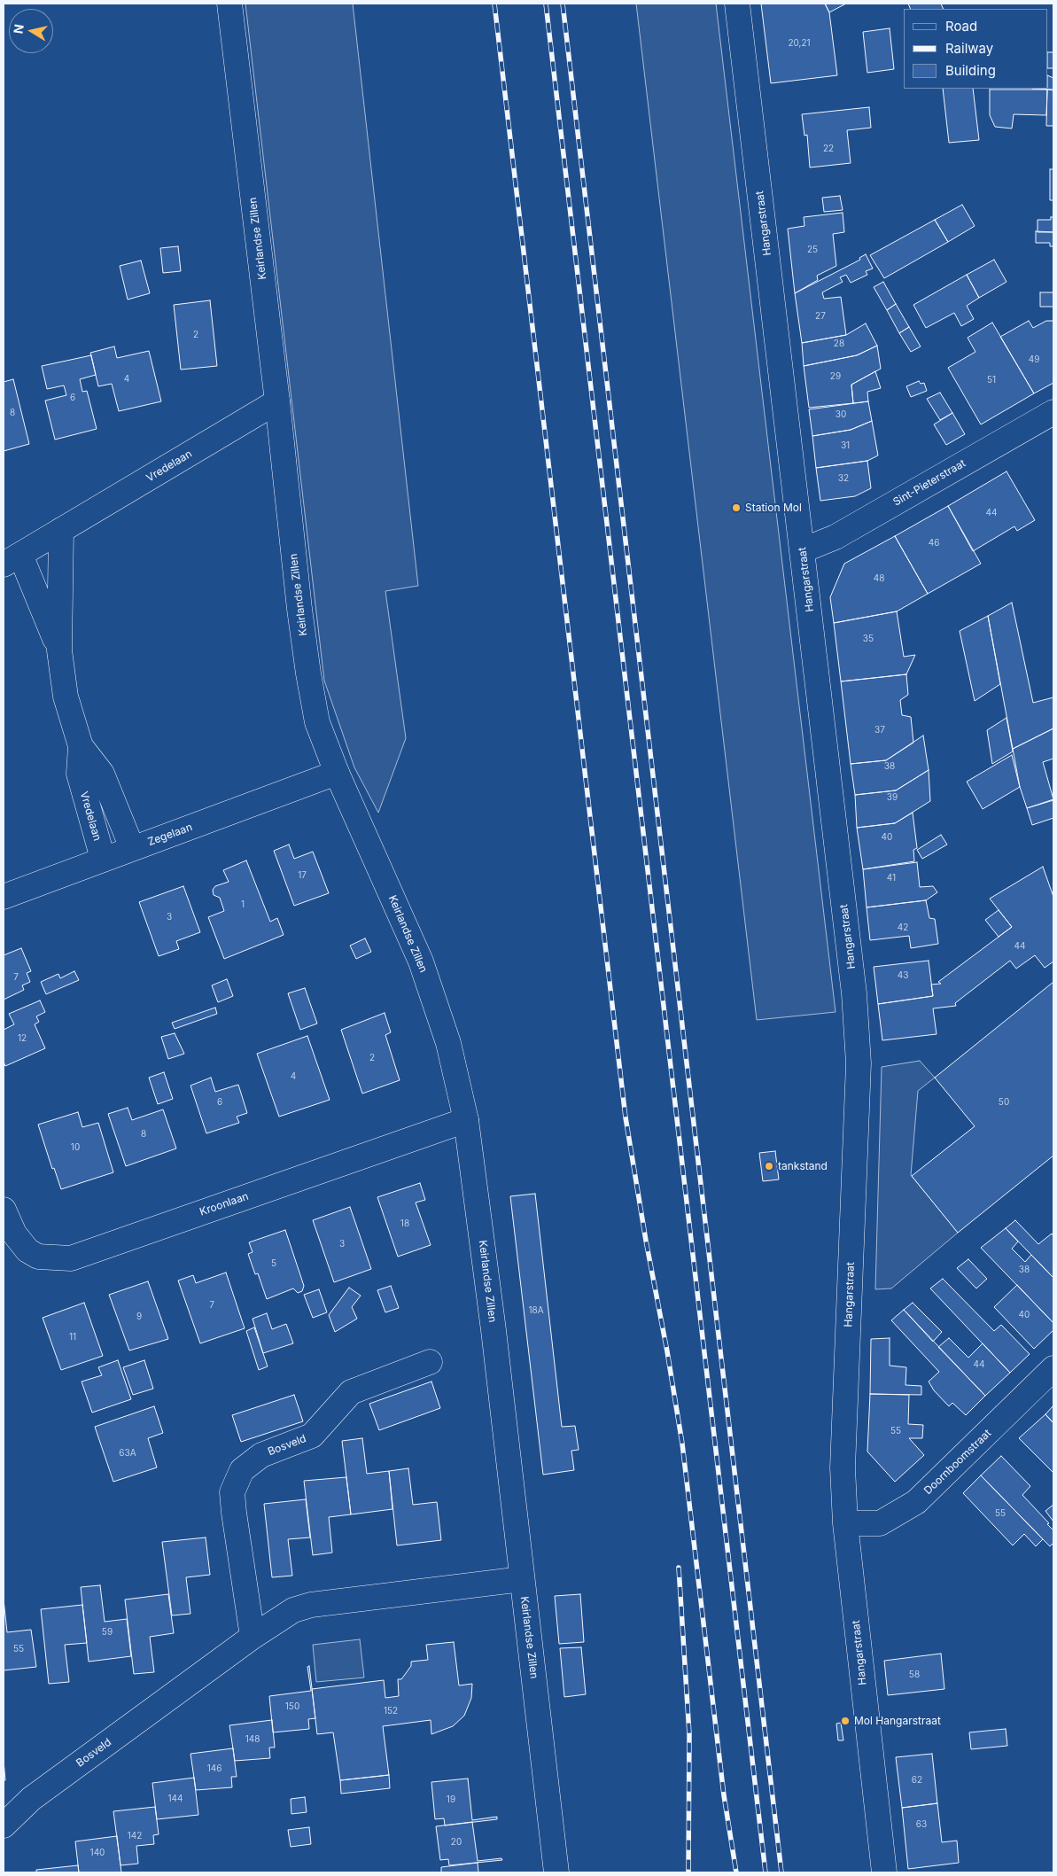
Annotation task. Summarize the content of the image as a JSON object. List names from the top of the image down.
{
  "streets": {
    "street": [
      "Hangarstraat",
      "Keirlandse Zillen",
      "Vredelaan",
      "Sint-Pieterstraat",
      "Zegelaan",
      "Kroonlaan",
      "Bosveld",
      "Doornboomstraat"
    ]
  },
  "crossings": [
    ["Hangarstraat", "Sint-Pieterstraat"],
    ["Hangarstraat", "Doornboomstraat"],
    ["Keirlandse Zillen", "Vredelaan"],
    ["Keirlandse Zillen", "Zegelaan"],
    ["Keirlandse Zillen", "Kroonlaan"],
    ["Keirlandse Zillen", "Bosveld"],
    ["Vredelaan", "Zegelaan"]
  ],
  "places": ["Station Mol", "tankstand", "Mol Hangarstraat"],
  "house_numbers": [
    "20,21",
    "22",
    "25",
    "27",
    "2",
    "28",
    "49",
    "29",
    "4",
    "51",
    "6",
    "8",
    "30",
    "31",
    "32",
    "44",
    "46",
    "48",
    "35",
    "37",
    "38",
    "39",
    "40",
    "17",
    "41",
    "1",
    "3",
    "42",
    "44",
    "43",
    "7",
    "12",
    "2",
    "4",
    "6",
    "50",
    "8",
    "10",
    "18",
    "3",
    "5",
    "38",
    "7",
    "18A",
    "40",
    "9",
    "11",
    "44",
    "55",
    "63A",
    "55",
    "59",
    "55",
    "58",
    "150",
    "152",
    "148",
    "146",
    "62",
    "144",
    "19",
    "63",
    "142",
    "20",
    "140"
  ],
  "legend": ["Road", "Railway", "Building"],
  "north": "left"
}
